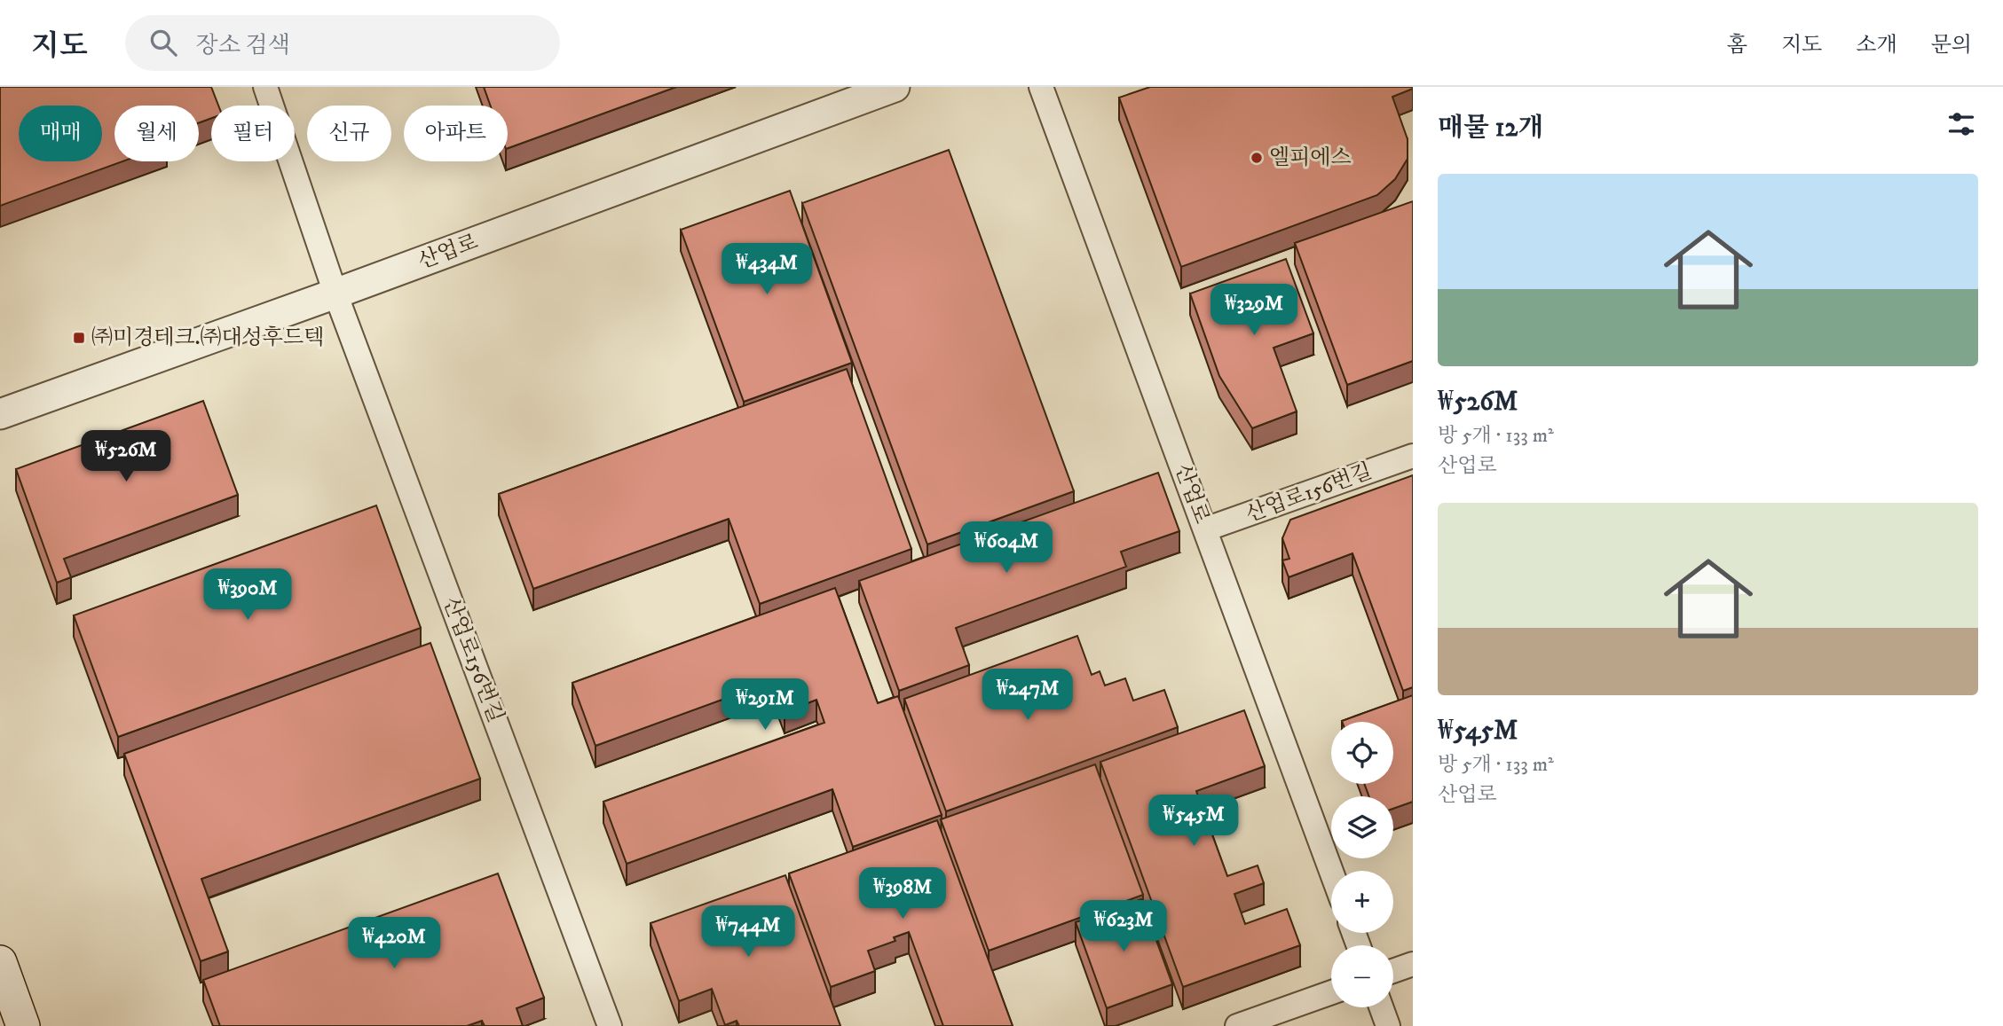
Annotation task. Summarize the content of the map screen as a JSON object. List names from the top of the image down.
{
  "streets": {
    "street": ["산업로", "산업로156번길"]
  },
  "crossings": [
    ["산업로", "산업로156번길"]
  ],
  "places": {
    "other": ["엘피에스"],
    "transit": ["㈜미경테크.㈜대성후드텍"]
  },
  "page": {
    "header": "지도",
    "search": "장소 검색",
    "nav": [
      "홈",
      "지도",
      "소개",
      "문의"
    ],
    "heading": "매물 12개",
    "chip": [
      "매매",
      "월세",
      "필터",
      "신규",
      "아파트"
    ],
    "list": [
      {
        "name": "₩526M",
        "note": "방 5개 · 133 m² · 산업로"
      },
      {
        "name": "₩545M",
        "note": "방 5개 · 133 m² · 산업로"
      }
    ],
    "price": [
      "₩434M",
      "₩329M",
      "₩526M",
      "₩604M",
      "₩390M",
      "₩247M",
      "₩291M",
      "₩545M",
      "₩398M",
      "₩623M",
      "₩744M",
      "₩420M"
    ],
    "map_buttons": ["+", "−"]
  }
}
